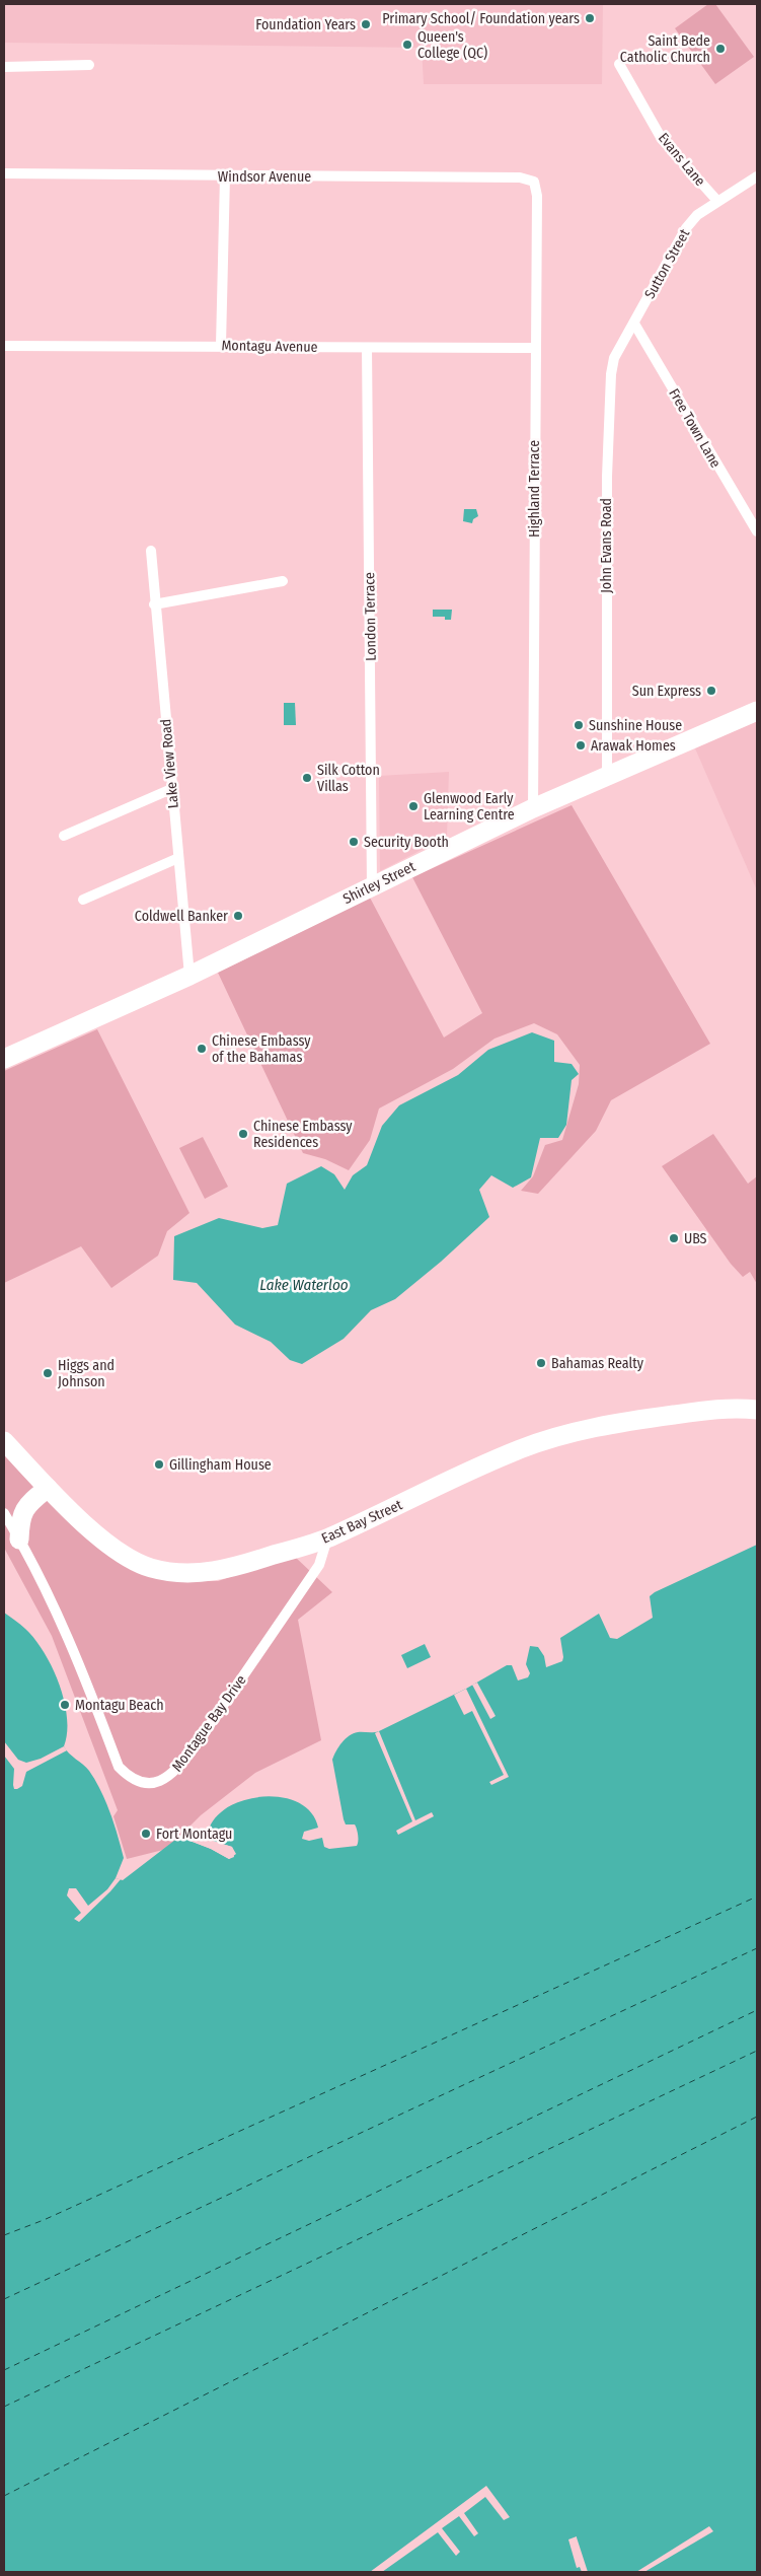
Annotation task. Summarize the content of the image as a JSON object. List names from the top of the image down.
{
  "streets": {
    "highway": ["Shirley Street", "East Bay Street"],
    "street": [
      "Evans Lane",
      "Windsor Avenue",
      "Sutton Street",
      "Montagu Avenue",
      "Free Town Lane",
      "Highland Terrace",
      "John Evans Road",
      "London Terrace",
      "Lake View Road",
      "Montague Bay Drive"
    ]
  },
  "crossings": [
    ["Evans Lane", "Sutton Street"],
    ["Windsor Avenue", "Highland Terrace"],
    ["Sutton Street", "Free Town Lane"],
    ["Sutton Street", "John Evans Road"],
    ["Montagu Avenue", "Highland Terrace"],
    ["Montagu Avenue", "London Terrace"],
    ["Free Town Lane", "John Evans Road"],
    ["Highland Terrace", "Shirley Street"],
    ["John Evans Road", "Shirley Street"],
    ["London Terrace", "Shirley Street"],
    ["Lake View Road", "Shirley Street"],
    ["East Bay Street", "Montague Bay Drive"]
  ],
  "water": ["Lake Waterloo"],
  "places": [
    "Primary School/ Foundation years",
    "Foundation Years",
    "Queen's College (QC)",
    "Saint Bede Catholic Church",
    "Sun Express",
    "Sunshine House",
    "Arawak Homes",
    "Silk Cotton Villas",
    "Glenwood Early Learning Centre",
    "Security Booth",
    "Coldwell Banker",
    "Chinese Embassy of the Bahamas",
    "Chinese Embassy Residences",
    "UBS",
    "Bahamas Realty",
    "Higgs and Johnson",
    "Gillingham House",
    "Montagu Beach",
    "Fort Montagu"
  ]
}
